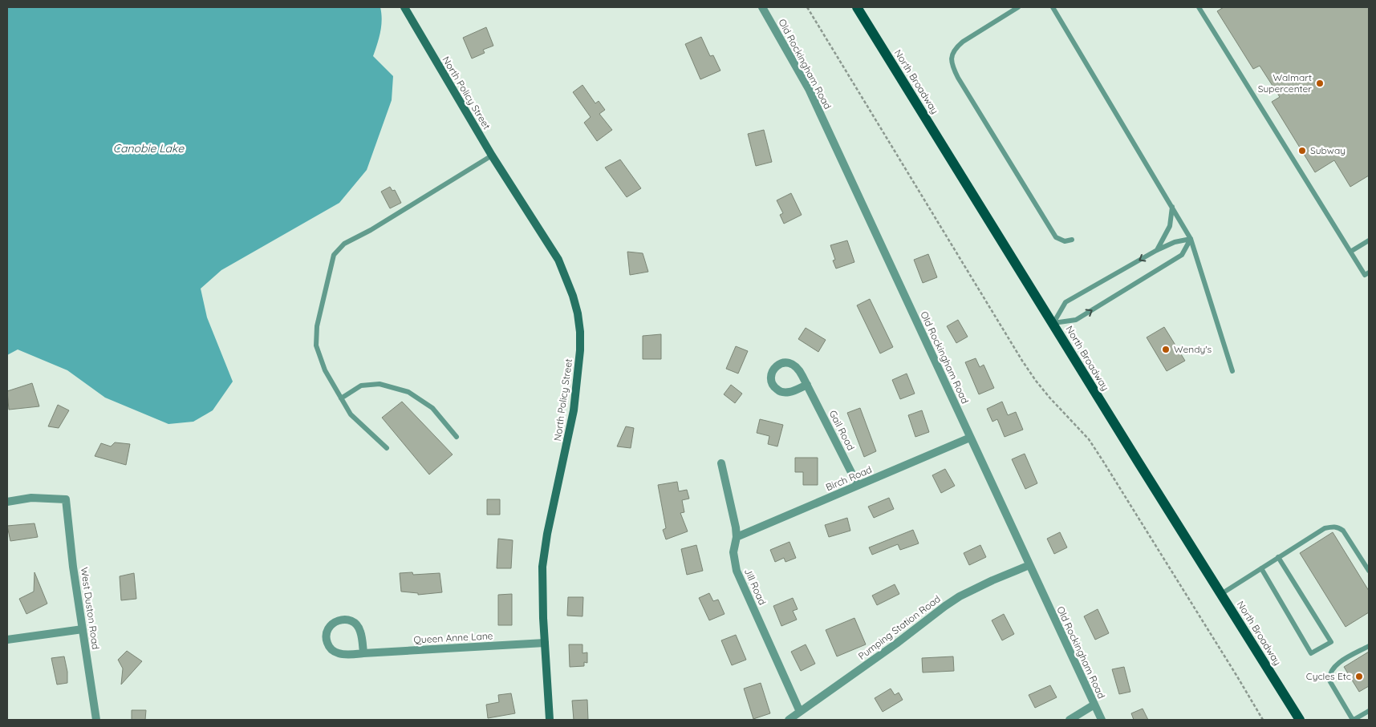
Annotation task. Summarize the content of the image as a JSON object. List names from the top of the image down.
{
  "streets": {
    "main road": ["North Broadway"],
    "street": [
      "Old Rockingham Road",
      "North Policy Street",
      "Gail Road",
      "Birch Road",
      "Jill Road",
      "West Duston Road",
      "Pumping Station Road",
      "Queen Anne Lane"
    ]
  },
  "crossings": [
    ["Old Rockingham Road", "Birch Road"],
    ["Old Rockingham Road", "Pumping Station Road"],
    ["North Policy Street", "Queen Anne Lane"],
    ["Gail Road", "Birch Road"],
    ["Birch Road", "Jill Road"],
    ["Jill Road", "Pumping Station Road"]
  ],
  "water": ["Canobie Lake"],
  "places": [
    "Walmart Supercenter",
    "Subway",
    "Wendy's",
    "Cycles Etc"
  ]
}
